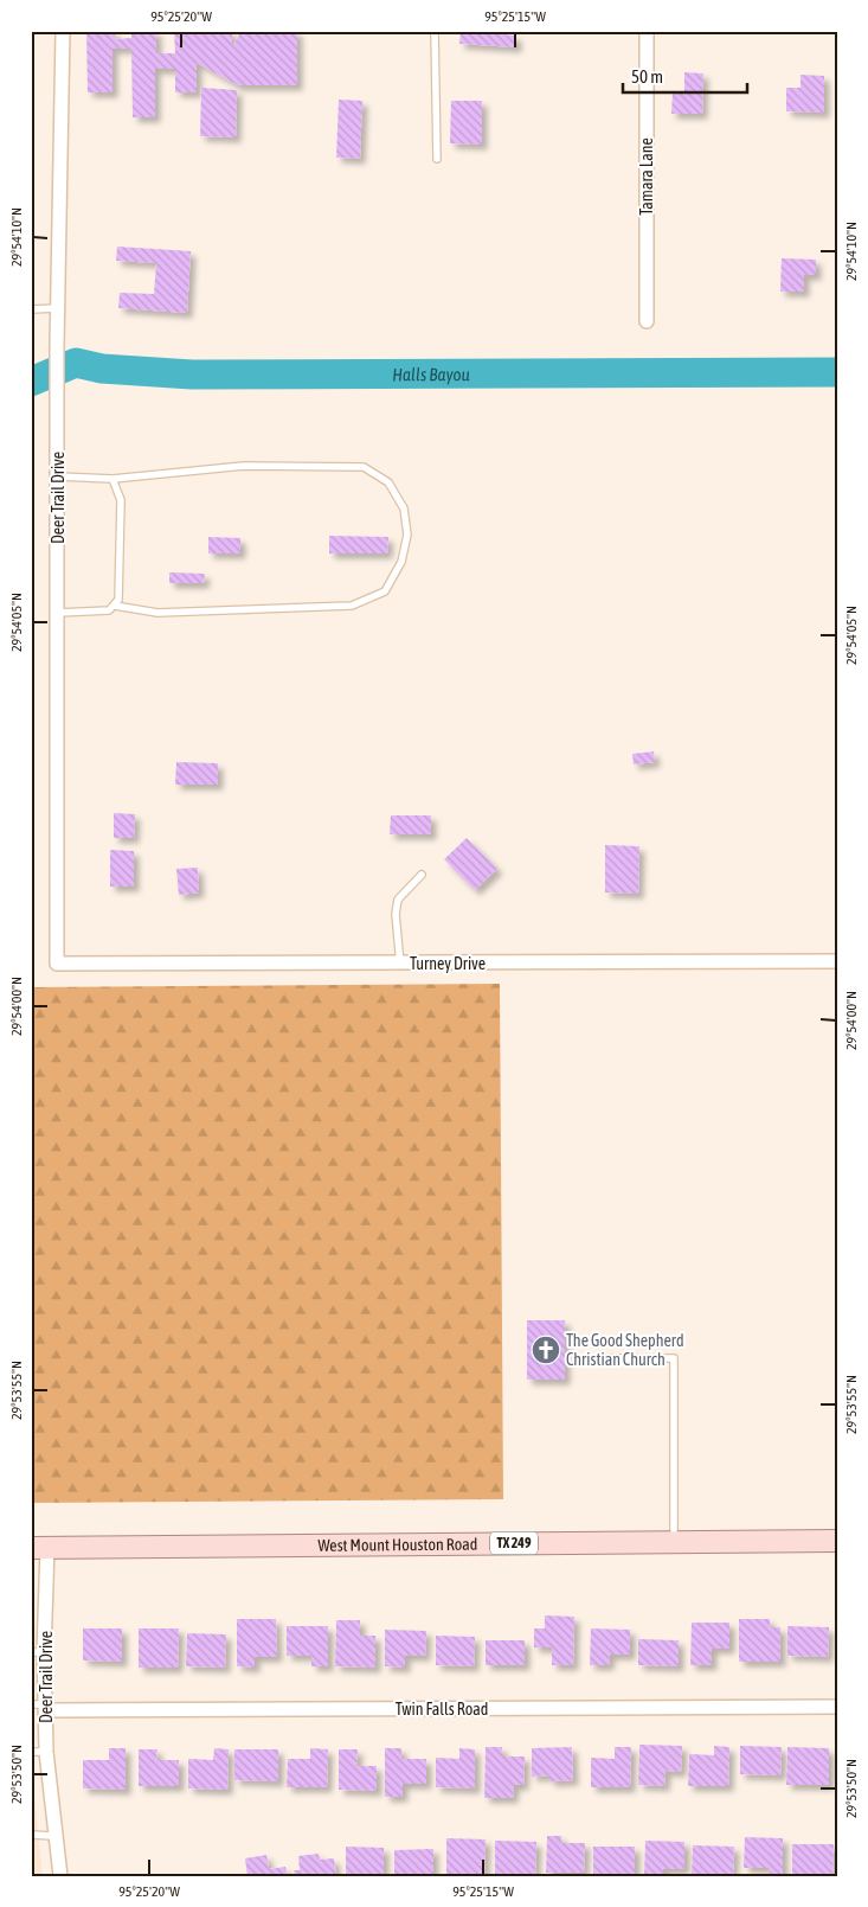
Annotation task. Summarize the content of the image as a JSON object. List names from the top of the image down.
{
  "streets": {
    "main road": ["TX 249", "West Mount Houston Road"],
    "street": [
      "Tamara Lane",
      "Deer Trail Drive",
      "Turney Drive",
      "Twin Falls Road"
    ]
  },
  "crossings": [
    ["Deer Trail Drive", "Turney Drive"],
    ["Deer Trail Drive", "West Mount Houston Road"],
    ["Deer Trail Drive", "Twin Falls Road"]
  ],
  "water": ["Halls Bayou"],
  "places": {
    "church": ["The Good Shepherd Christian Church"]
  },
  "scale_bar": "50 m",
  "coordinates": [
    "95°25'20\"W",
    "95°25'15\"W",
    "29°54'10\"N",
    "29°54'05\"N",
    "29°54'00\"N",
    "29°53'55\"N",
    "29°53'50\"N"
  ]
}
